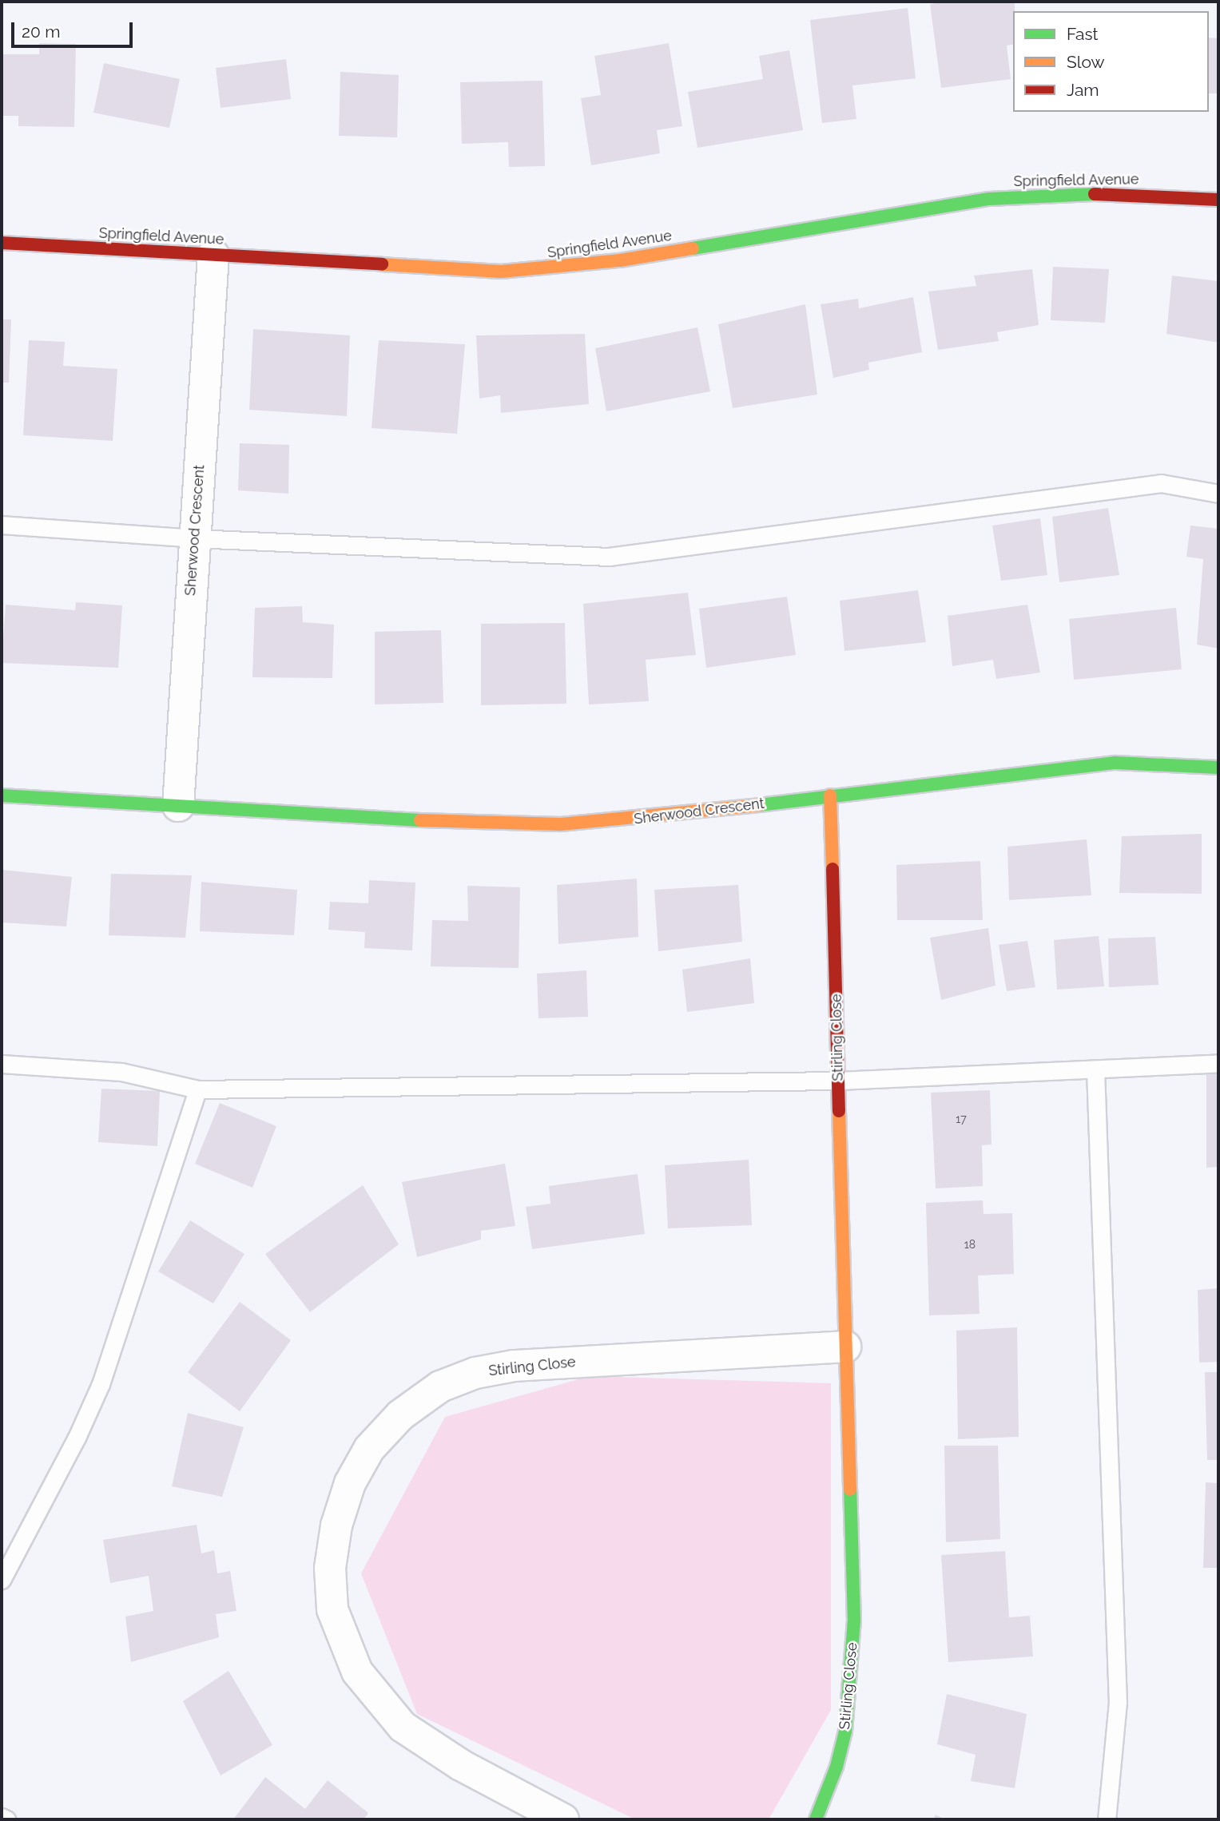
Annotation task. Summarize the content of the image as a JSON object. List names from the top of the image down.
{
  "streets": {
    "street": ["Springfield Avenue", "Sherwood Crescent", "Stirling Close"]
  },
  "crossings": [
    ["Springfield Avenue", "Sherwood Crescent"],
    ["Sherwood Crescent", "Stirling Close"]
  ],
  "house_numbers": ["17", "18"],
  "legend": ["Fast", "Slow", "Jam"],
  "scale_bar": "20 m"
}
